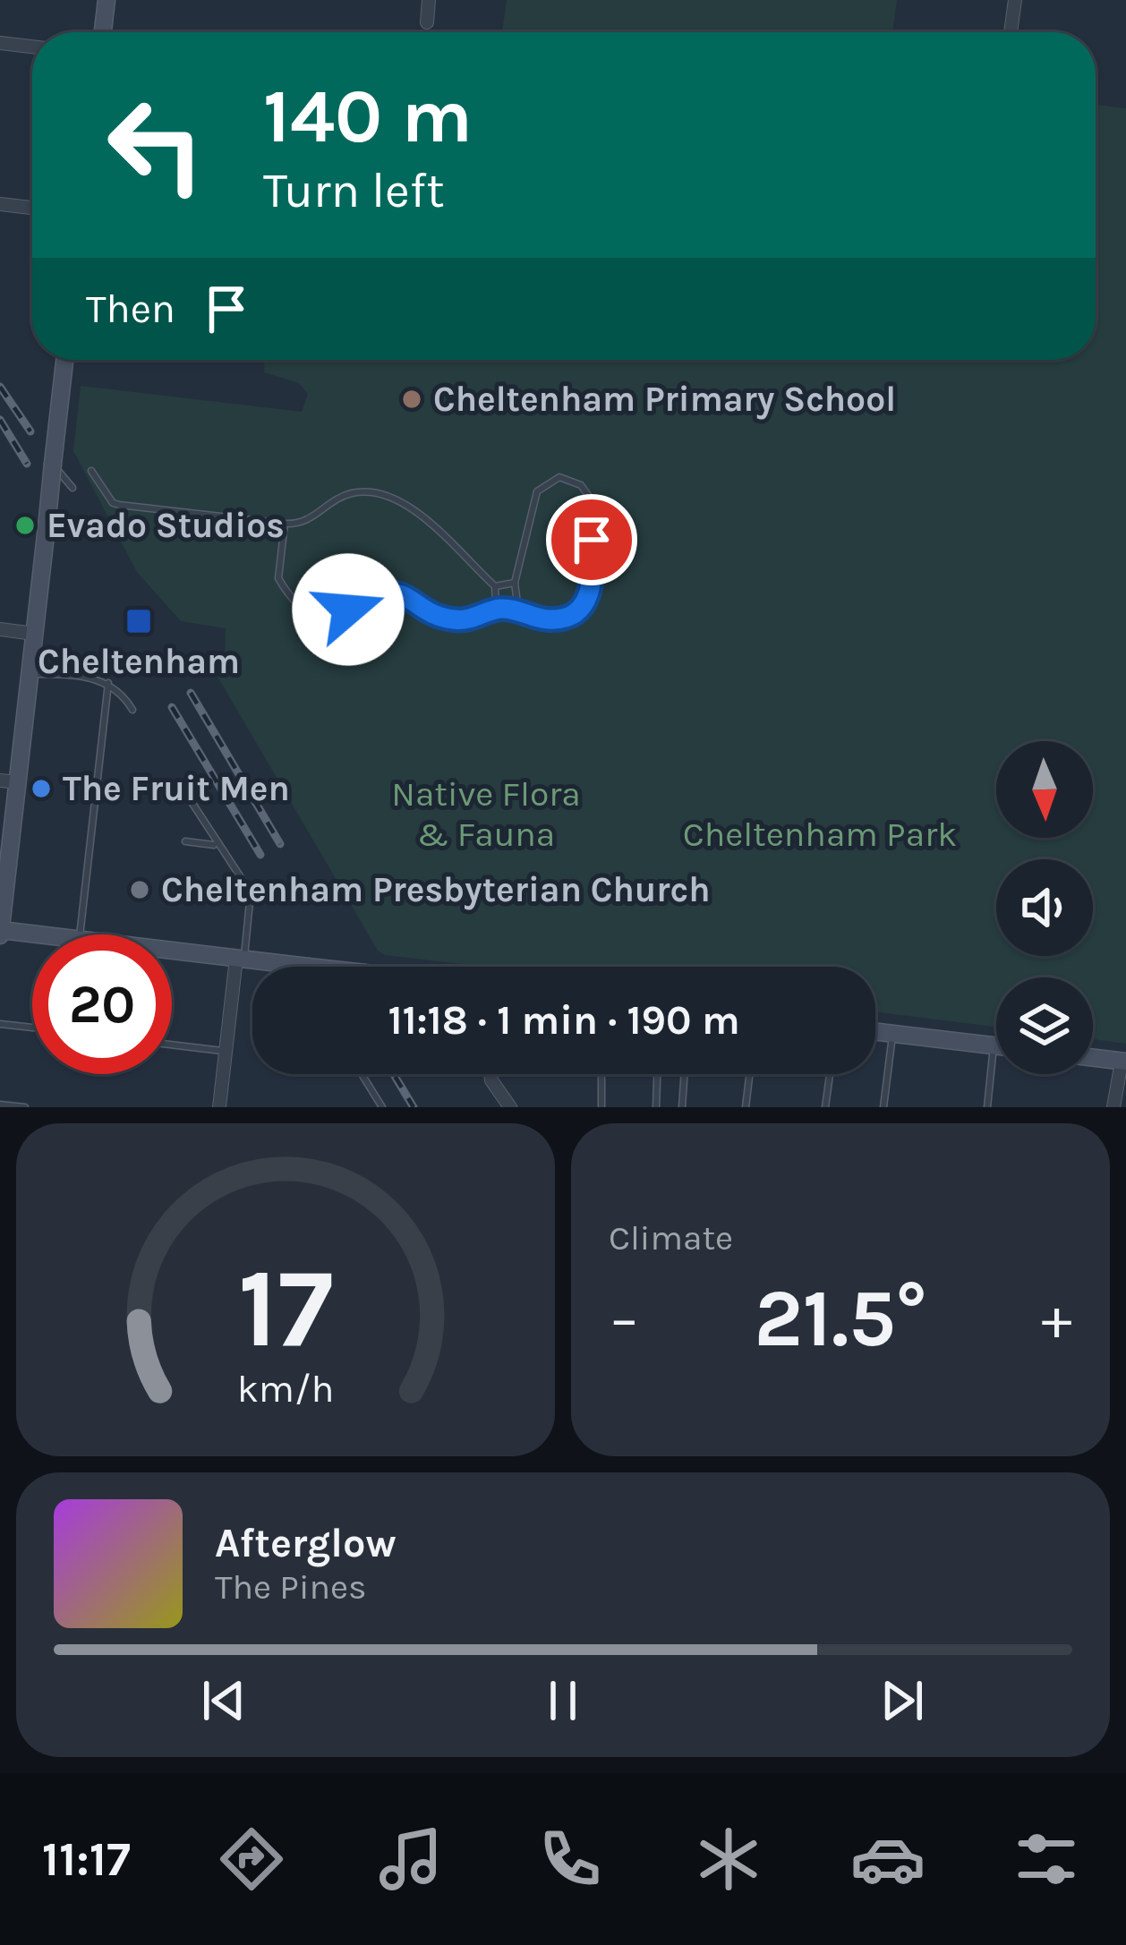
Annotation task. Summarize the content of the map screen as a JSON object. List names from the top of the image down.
{
  "parks": ["Native Flora & Fauna", "Cheltenham Park"],
  "places": {
    "other": [
      "Cheltenham Primary School",
      "Evado Studios",
      "The Fruit Men",
      "Cheltenham Presbyterian Church"
    ],
    "transit": ["Cheltenham"]
  },
  "north": "bottom",
  "page": {
    "turn": ["140 m", "Turn left"],
    "then": "Then",
    "limit": "20",
    "trip": "11:18 · 1 min · 190 m",
    "tile": "Climate",
    "heat": ["−", "21.5°", "+"],
    "song": ["Afterglow", "The Pines"],
    "tabs": "11:17",
    "gauge": ["17", "km/h"]
  }
}
